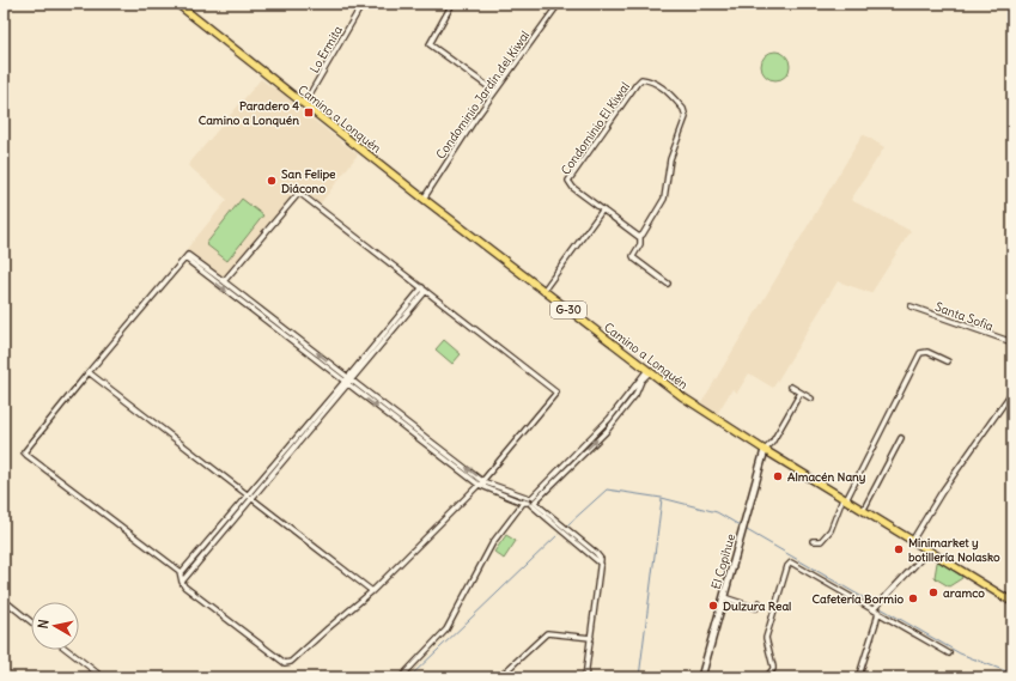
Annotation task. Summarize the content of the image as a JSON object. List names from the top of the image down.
{
  "streets": {
    "main road": ["Camino a Lonquén", "G-30", "El Copihue"],
    "street": [
      "Lo Ermita",
      "Condominio Jardín del Kiwal",
      "Condominio El Kiwal",
      "Santa Sofia"
    ]
  },
  "crossings": [
    ["Lo Ermita", "Camino a Lonquén"],
    ["Condominio Jardín del Kiwal", "Camino a Lonquén"],
    ["Camino a Lonquén", "El Copihue"]
  ],
  "places": {
    "transit": ["Paradero 4 Camino a Lonquén"],
    "other": [
      "San Felipe Diácono",
      "Almacén Nany",
      "Minimarket y botillería Nolasko",
      "aramco",
      "Cafetería Bormio",
      "Dulzura Real"
    ]
  },
  "north": "left"
}
